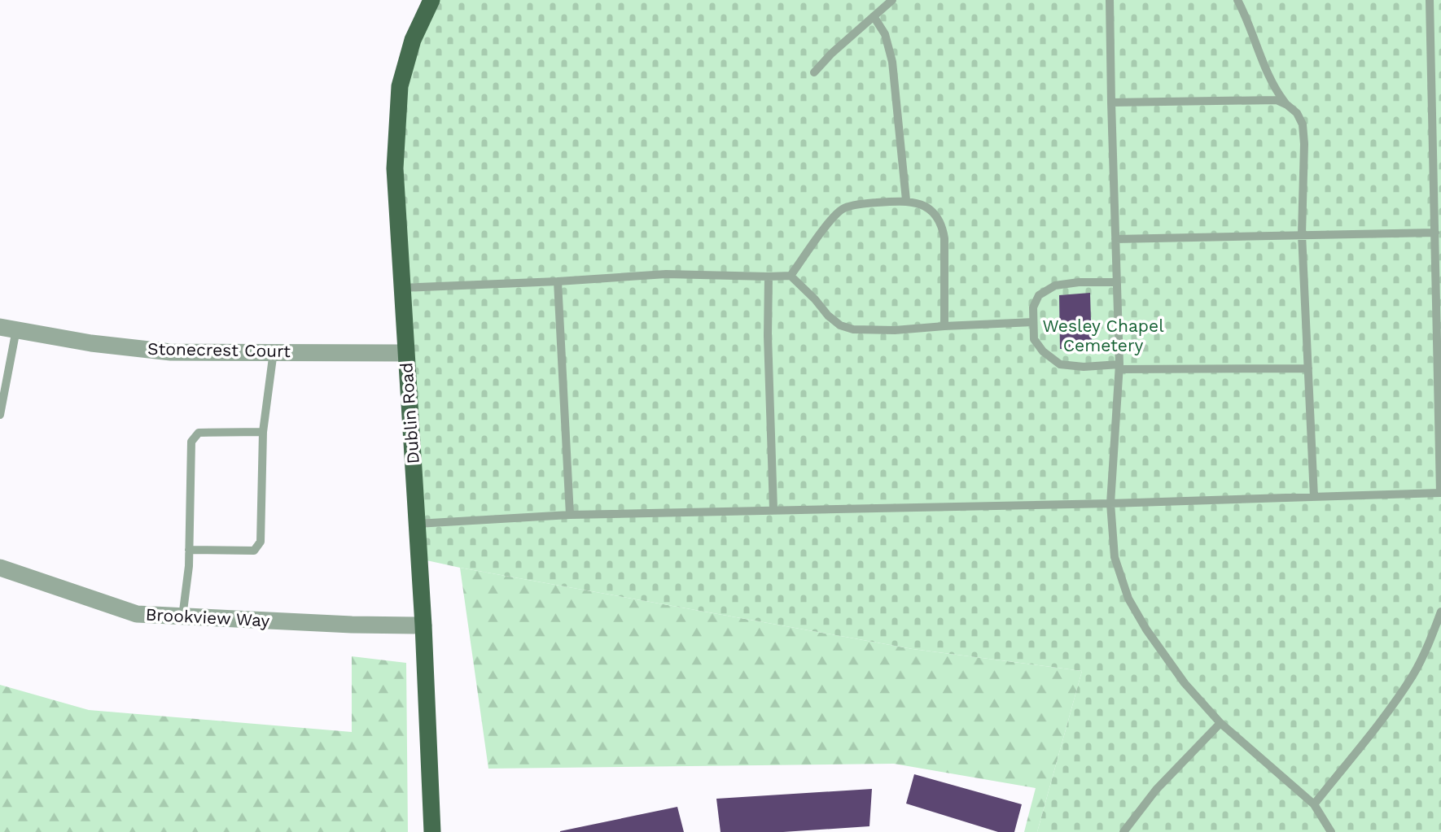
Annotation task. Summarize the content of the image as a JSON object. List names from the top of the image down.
{
  "streets": {
    "main road": ["Dublin Road"],
    "street": ["Stonecrest Court", "Brookview Way"]
  },
  "crossings": [
    ["Stonecrest Court", "Dublin Road"],
    ["Dublin Road", "Brookview Way"]
  ],
  "parks": ["Wesley Chapel Cemetery"]
}
